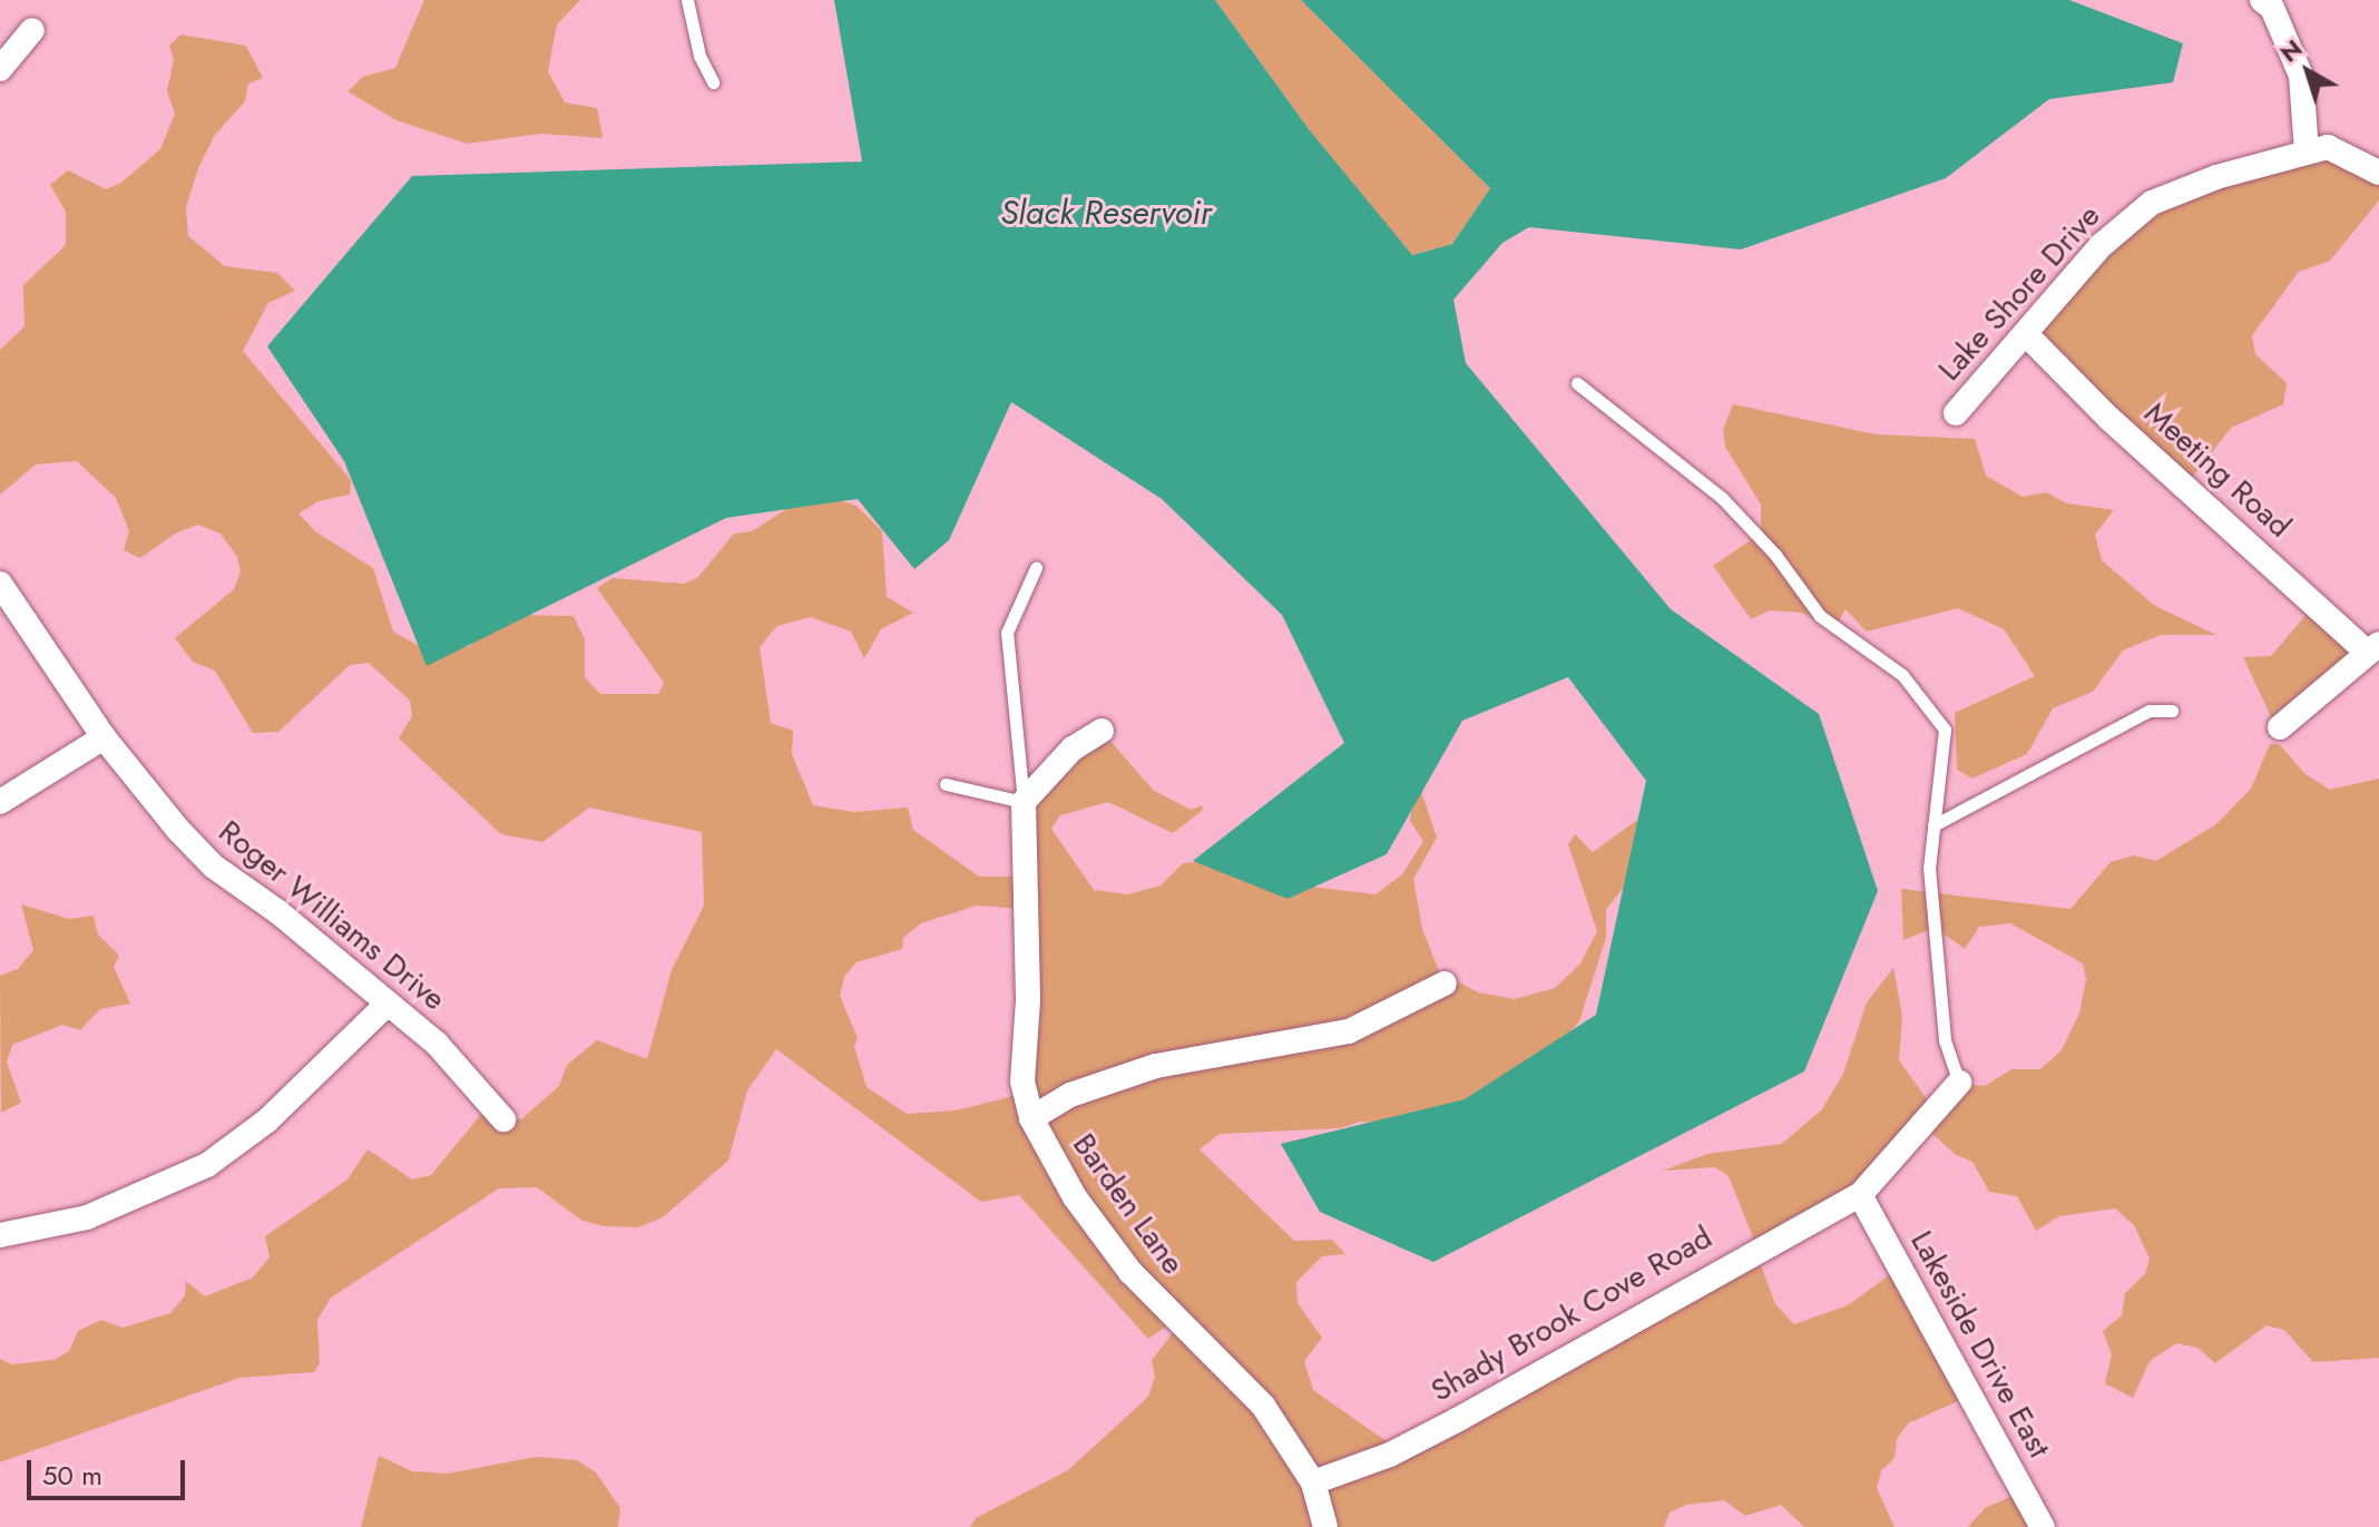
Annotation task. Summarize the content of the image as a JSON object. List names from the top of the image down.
{
  "streets": {
    "street": [
      "Lake Shore Drive",
      "Meeting Road",
      "Roger Williams Drive",
      "Barden Lane",
      "Shady Brook Cove Road",
      "Lakeside Drive East"
    ]
  },
  "crossings": [
    ["Lake Shore Drive", "Meeting Road"],
    ["Barden Lane", "Shady Brook Cove Road"],
    ["Shady Brook Cove Road", "Lakeside Drive East"]
  ],
  "water": ["Slack Reservoir"],
  "scale_bar": "50 m",
  "north": "top left"
}
